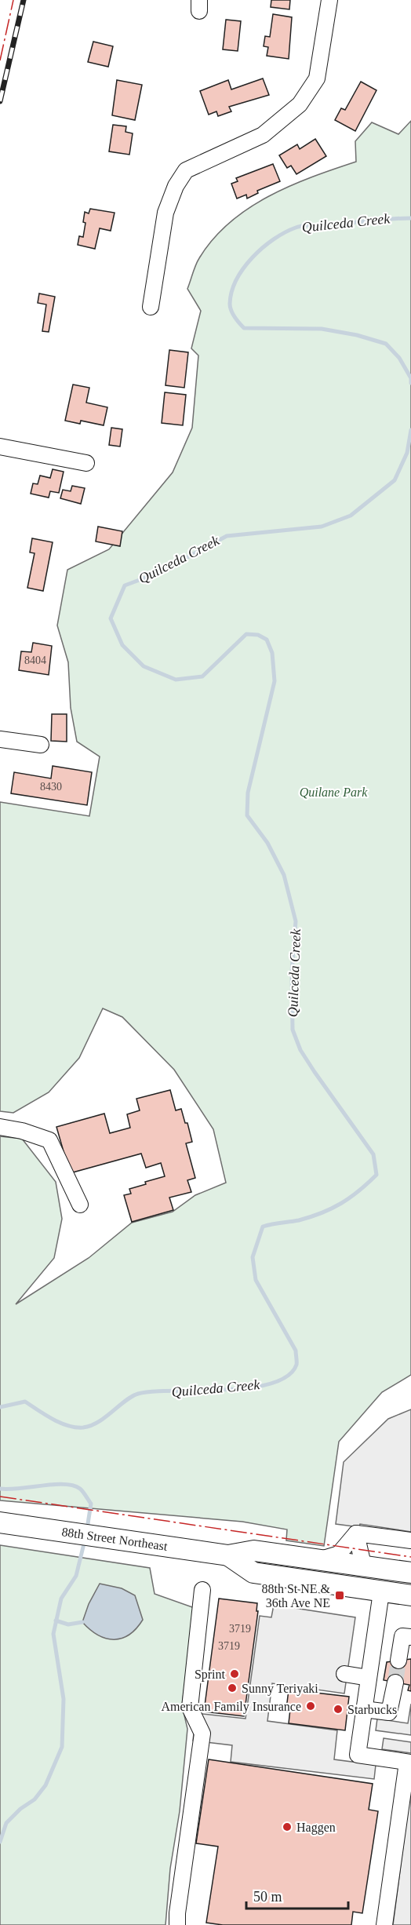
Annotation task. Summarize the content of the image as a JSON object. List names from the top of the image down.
{
  "streets": {
    "main road": ["88th Street Northeast"]
  },
  "water": ["Quilceda Creek"],
  "parks": ["Quilane Park"],
  "places": {
    "transit": ["88th St NE & 36th Ave NE"],
    "other": [
      "Sprint",
      "Sunny Teriyaki",
      "American Family Insurance",
      "Starbucks",
      "Haggen"
    ]
  },
  "house_numbers": [
    "8404",
    "8430",
    "3719",
    "3719"
  ],
  "scale_bar": "50 m"
}
